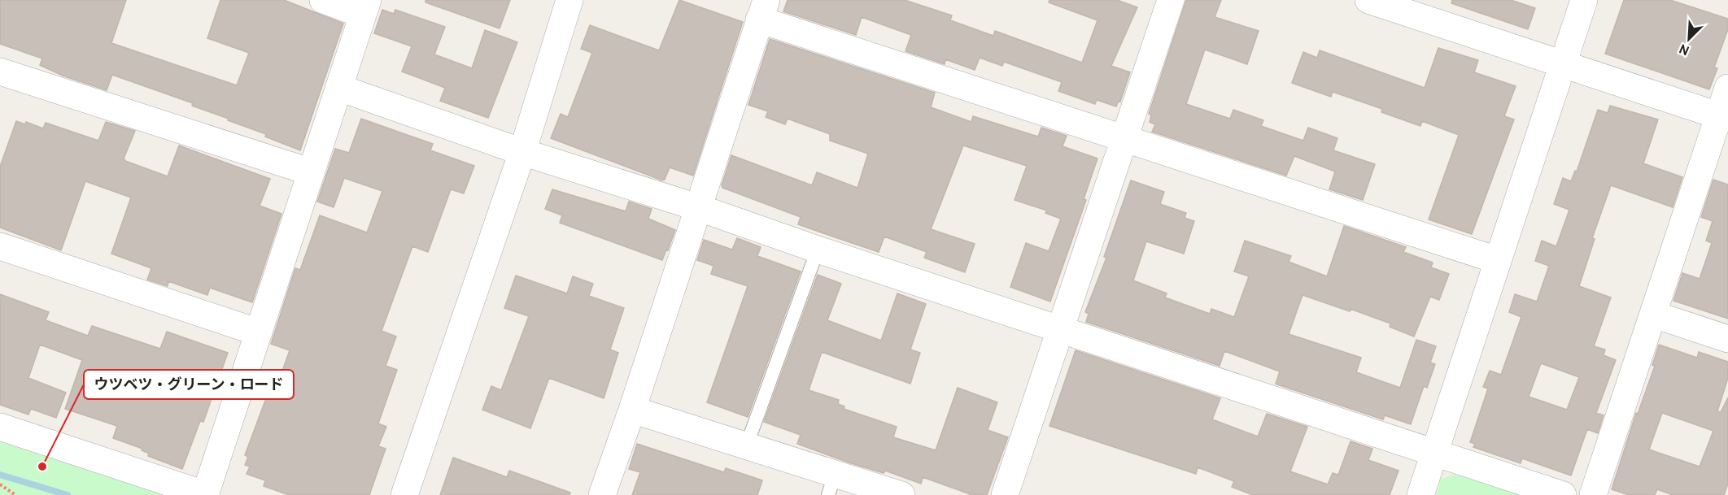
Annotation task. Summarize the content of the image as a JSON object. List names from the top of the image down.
{
  "places": ["ウツベツ・グリーン・ロード"],
  "north": "bottom left"
}
